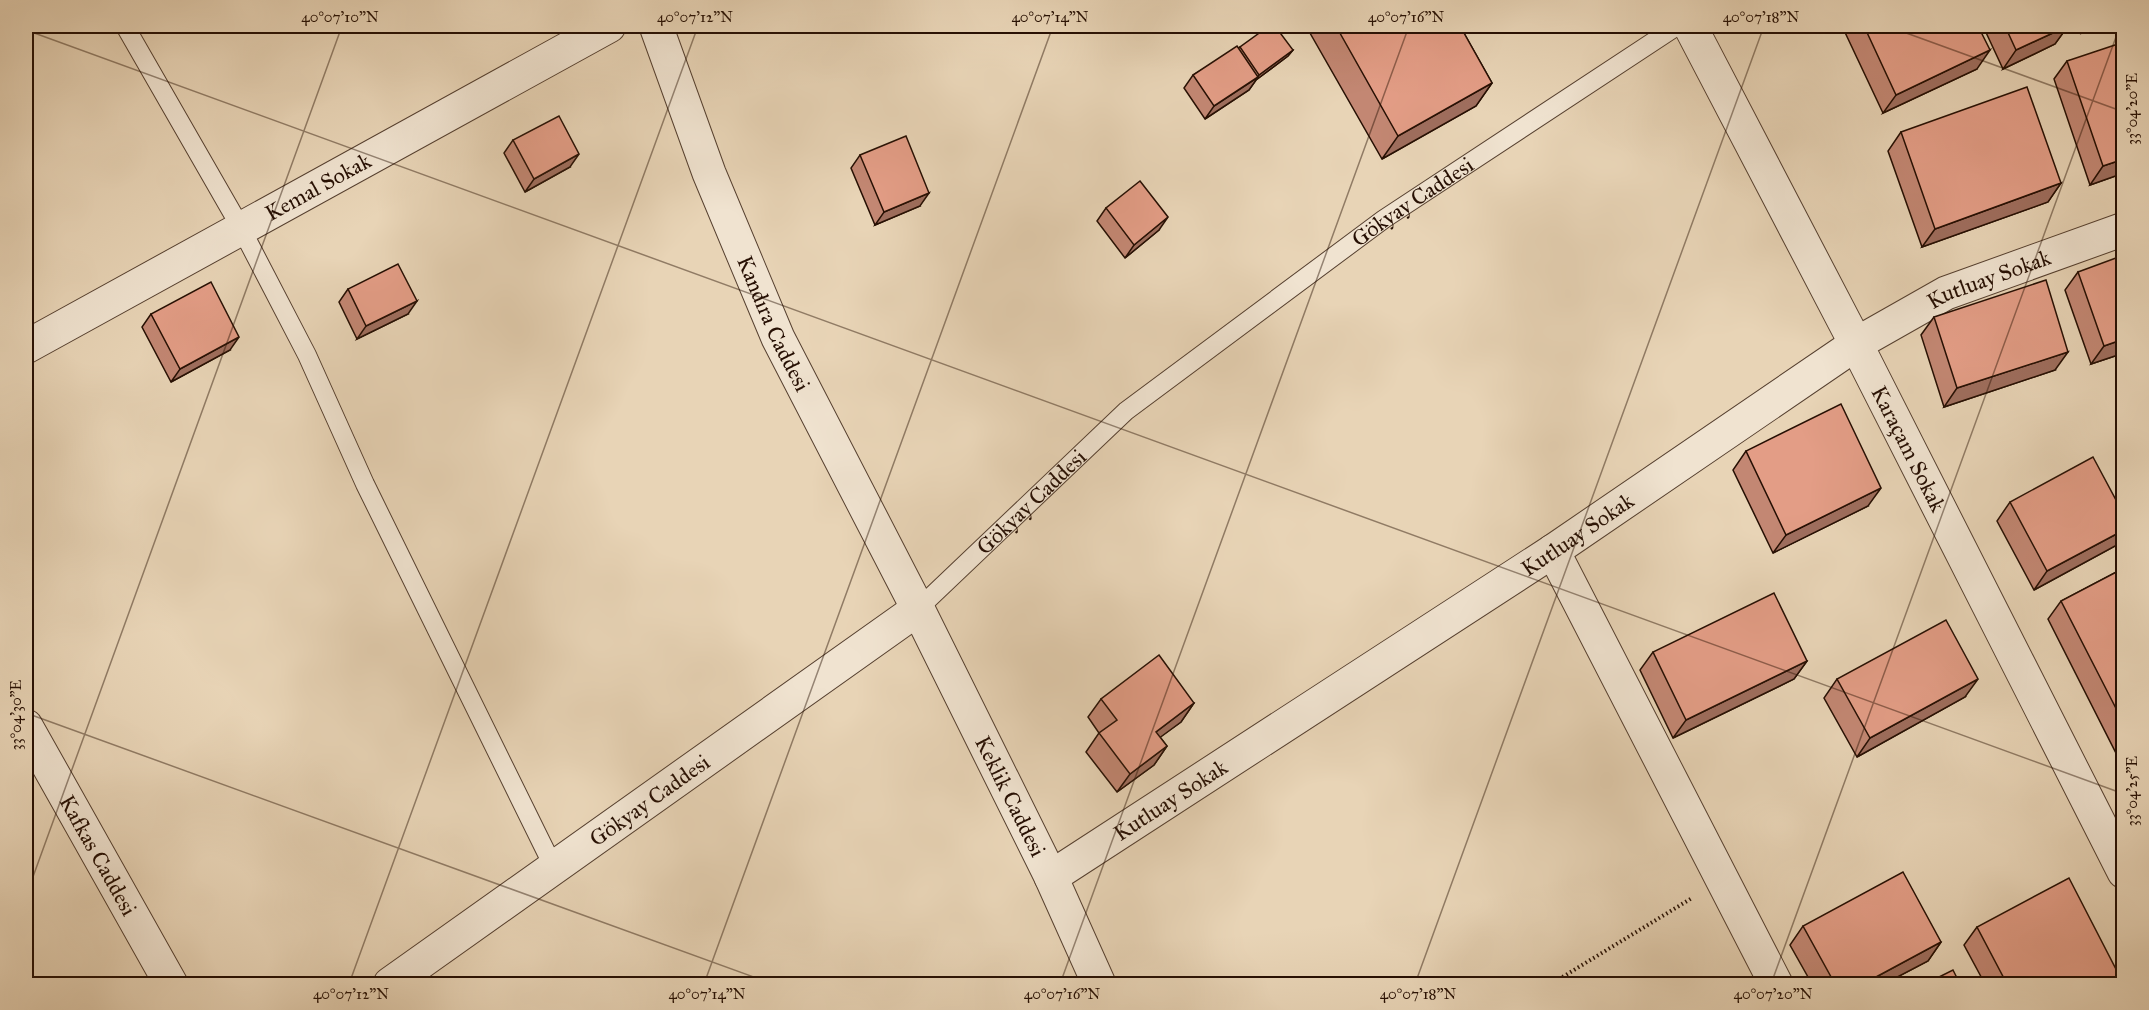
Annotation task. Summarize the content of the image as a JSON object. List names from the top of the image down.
{
  "streets": {
    "street": [
      "Kemal Sokak",
      "Gökyay Caddesi",
      "Kutluay Sokak",
      "Kandıra Caddesi",
      "Karaçam Sokak",
      "Keklik Caddesi",
      "Kafkas Caddesi"
    ]
  },
  "crossings": [
    ["Gökyay Caddesi", "Kandıra Caddesi"],
    ["Gökyay Caddesi", "Keklik Caddesi"],
    ["Kutluay Sokak", "Karaçam Sokak"],
    ["Kutluay Sokak", "Keklik Caddesi"],
    ["Kandıra Caddesi", "Keklik Caddesi"]
  ],
  "coordinates": [
    "40°07'10\"N",
    "40°07'12\"N",
    "40°07'14\"N",
    "40°07'16\"N",
    "40°07'18\"N",
    "33°04'20\"E",
    "33°04'30\"E",
    "33°04'25\"E",
    "40°07'20\"N"
  ]
}
